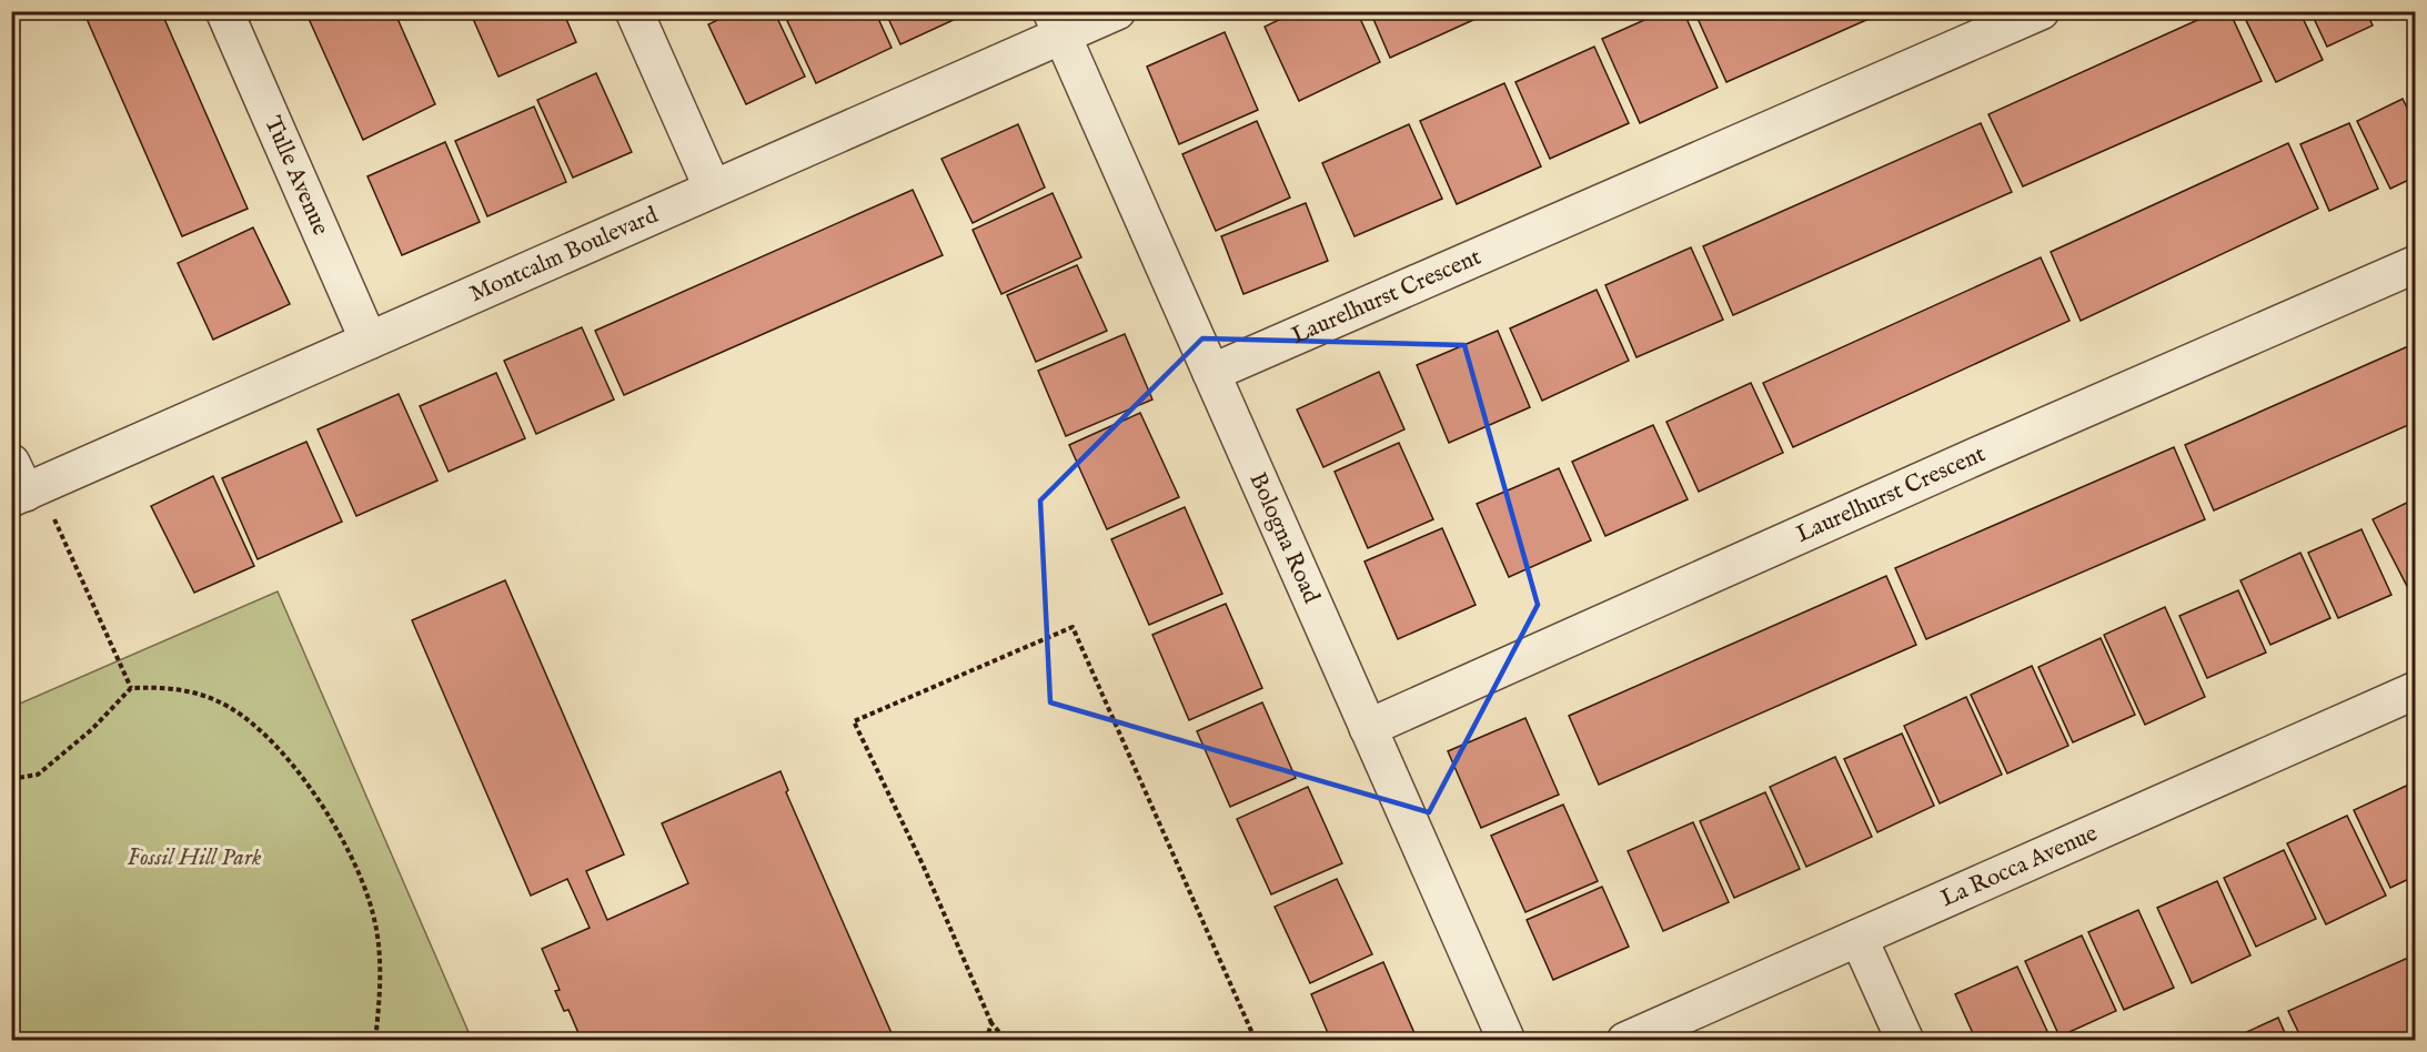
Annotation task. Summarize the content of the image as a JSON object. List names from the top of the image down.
{
  "streets": {
    "street": [
      "Tulle Avenue",
      "Montcalm Boulevard",
      "Laurelhurst Crescent",
      "Bologna Road",
      "La Rocca Avenue"
    ]
  },
  "crossings": [
    ["Tulle Avenue", "Montcalm Boulevard"],
    ["Montcalm Boulevard", "Bologna Road"],
    ["Laurelhurst Crescent", "Bologna Road"]
  ],
  "parks": ["Fossil Hill Park"]
}
